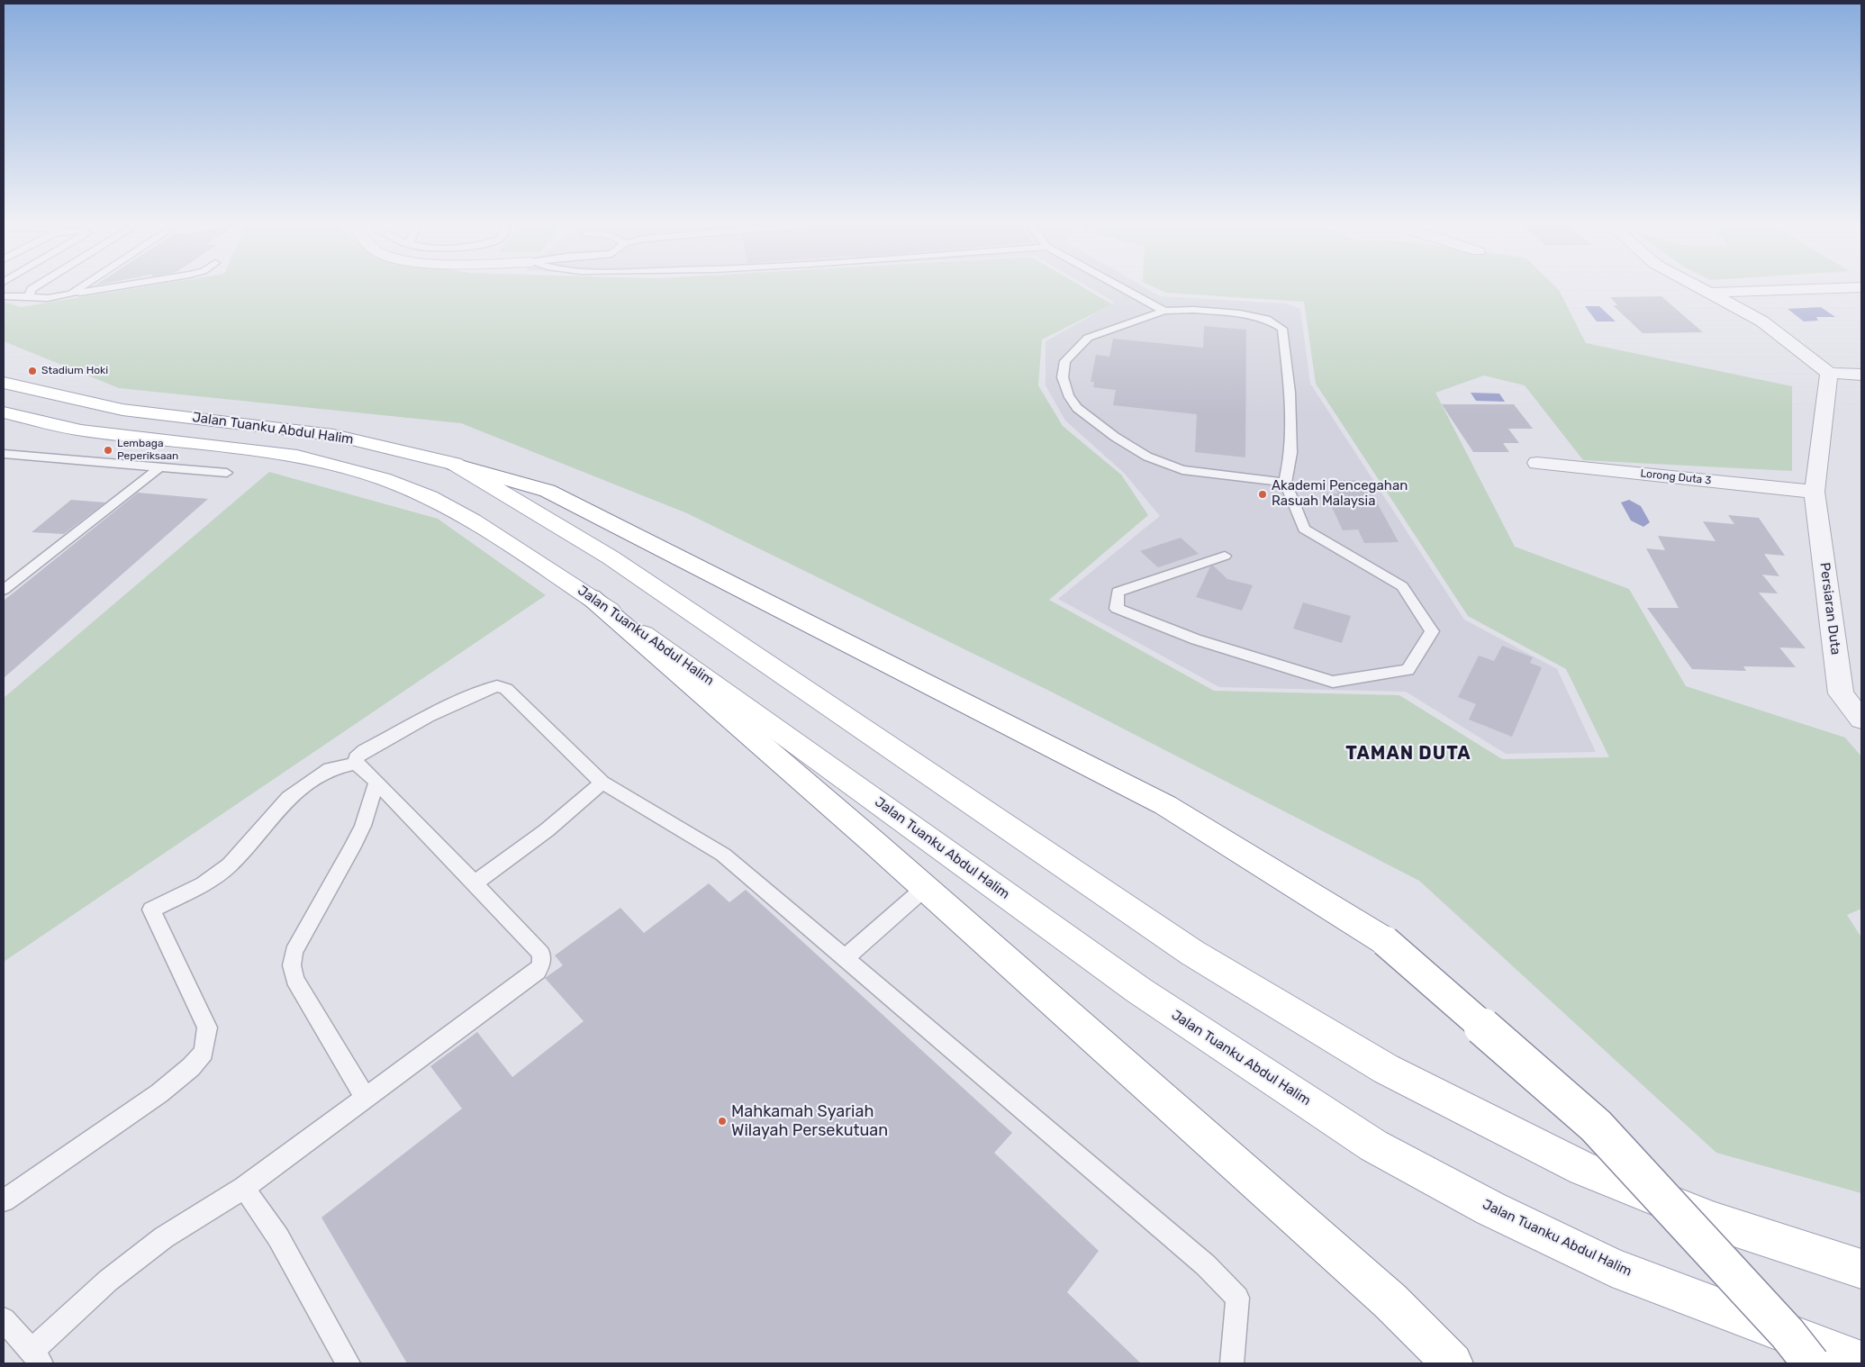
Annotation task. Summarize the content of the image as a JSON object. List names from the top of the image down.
{
  "streets": {
    "main road": ["Jalan Tuanku Abdul Halim"],
    "street": ["Lorong Duta 3", "Persiaran Duta"]
  },
  "crossings": [
    ["Lorong Duta 3", "Persiaran Duta"]
  ],
  "districts": ["TAMAN DUTA"],
  "places": [
    "Stadium Hoki",
    "Lembaga Peperiksaan",
    "Akademi Pencegahan Rasuah Malaysia",
    "Mahkamah Syariah Wilayah Persekutuan"
  ]
}
